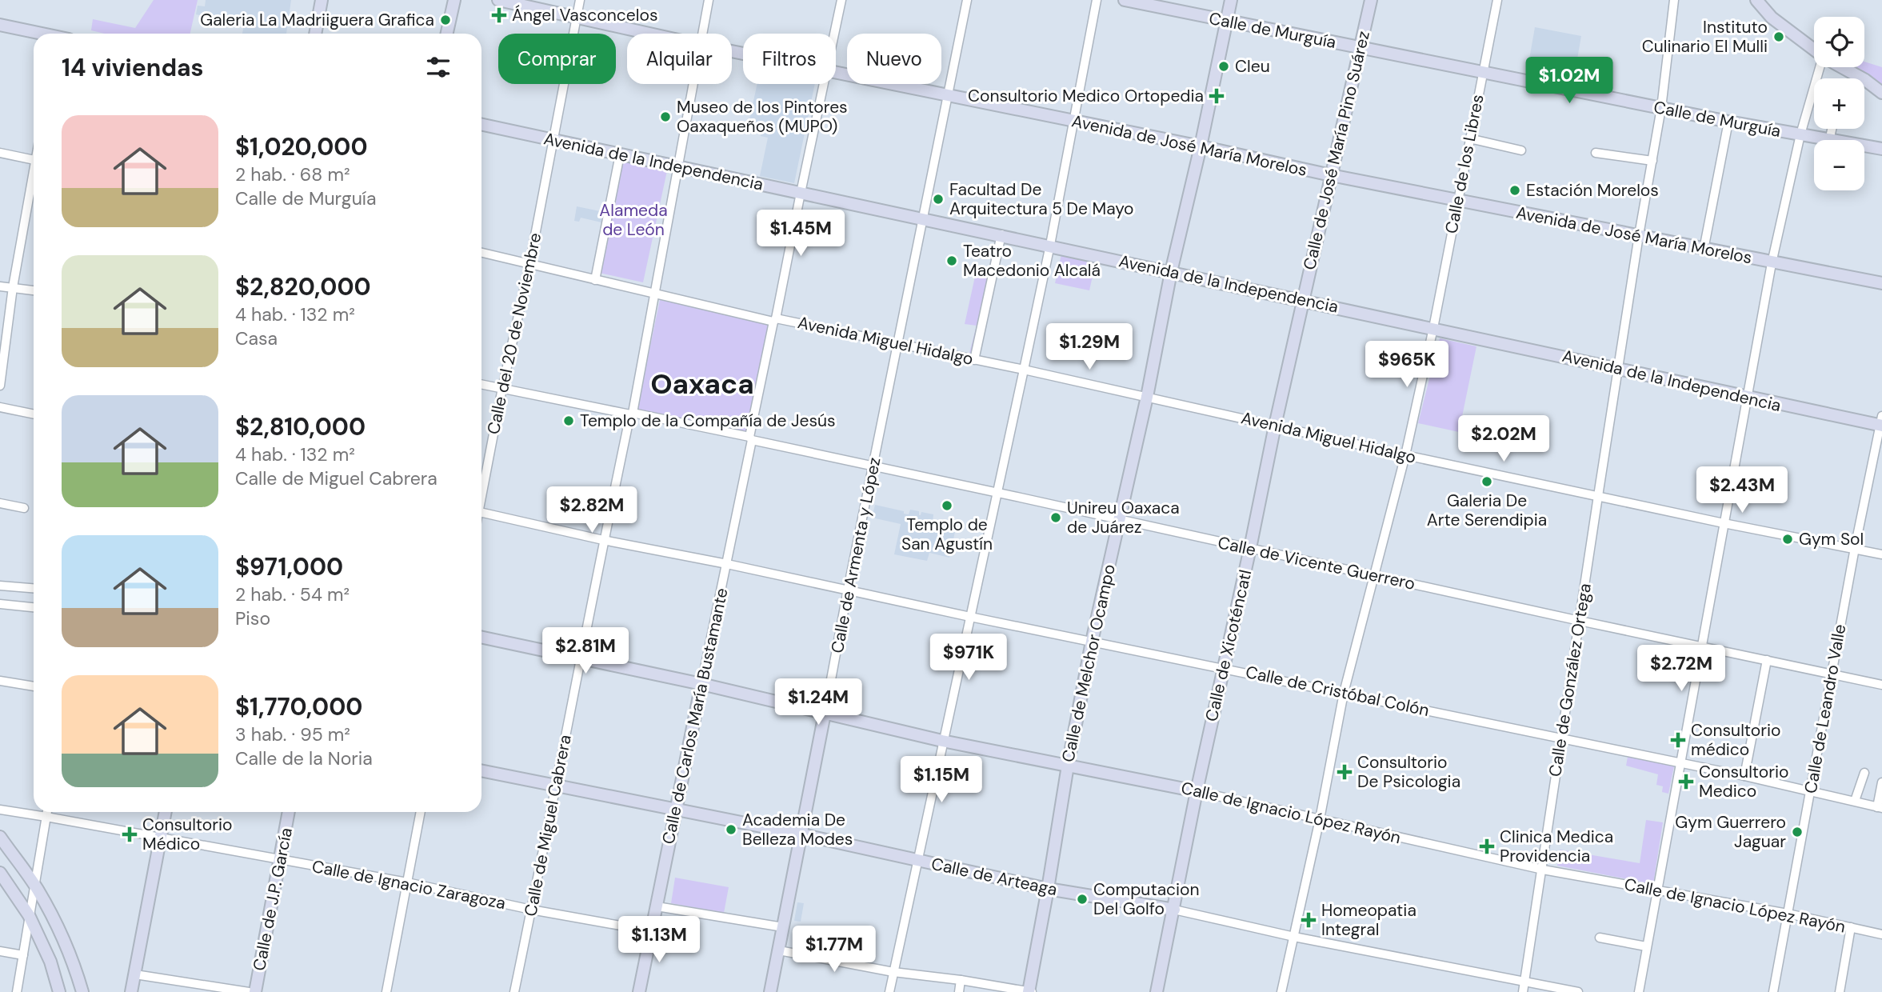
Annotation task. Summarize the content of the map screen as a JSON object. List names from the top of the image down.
{
  "streets": {
    "main road": [
      "Calle de Murguía",
      "Avenida de José María Morelos",
      "Calle de José María Pino Suárez",
      "Avenida de la Independencia",
      "Calle de Armenta y López",
      "Calle de Xicoténcatl",
      "Calle de Melchor Ocampo",
      "Calle de Carlos María Bustamante",
      "Calle de Ignacio López Rayón",
      "Calle de Arteaga",
      "Calle de J.P. García"
    ],
    "street": [
      "Calle de los Libres",
      "Calle del 20 de Noviembre",
      "Avenida Miguel Hidalgo",
      "Calle de Vicente Guerrero",
      "Calle de González Ortega",
      "Calle de Cristóbal Colón",
      "Calle de Leandro Valle",
      "Calle de Miguel Cabrera",
      "Calle de Ignacio Zaragoza"
    ]
  },
  "crossings": [
    ["Calle de Murguía", "Calle de José María Pino Suárez"],
    ["Calle de Murguía", "Calle de los Libres"],
    ["Calle de Murguía", "Calle de Melchor Ocampo"],
    ["Calle de Murguía", "Calle de González Ortega"],
    ["Avenida de José María Morelos", "Calle de José María Pino Suárez"],
    ["Avenida de José María Morelos", "Calle de los Libres"],
    ["Avenida de José María Morelos", "Calle del 20 de Noviembre"],
    ["Avenida de José María Morelos", "Calle de Armenta y López"],
    ["Avenida de José María Morelos", "Calle de Melchor Ocampo"],
    ["Avenida de José María Morelos", "Calle de González Ortega"],
    ["Calle de José María Pino Suárez", "Avenida de la Independencia"],
    ["Calle de José María Pino Suárez", "Calle de Xicoténcatl"],
    ["Avenida de la Independencia", "Calle de los Libres"],
    ["Avenida de la Independencia", "Calle del 20 de Noviembre"],
    ["Avenida de la Independencia", "Calle de Armenta y López"],
    ["Avenida de la Independencia", "Calle de Xicoténcatl"],
    ["Avenida de la Independencia", "Calle de Melchor Ocampo"],
    ["Avenida de la Independencia", "Calle de González Ortega"],
    ["Avenida de la Independencia", "Calle de Leandro Valle"],
    ["Avenida de la Independencia", "Calle de Carlos María Bustamante"],
    ["Avenida de la Independencia", "Calle de Miguel Cabrera"],
    ["Calle de los Libres", "Avenida Miguel Hidalgo"],
    ["Calle de los Libres", "Calle de Vicente Guerrero"],
    ["Calle de los Libres", "Calle de Cristóbal Colón"],
    ["Calle de los Libres", "Calle de Ignacio López Rayón"],
    ["Calle de los Libres", "Calle de Arteaga"],
    ["Calle del 20 de Noviembre", "Calle de Vicente Guerrero"],
    ["Avenida Miguel Hidalgo", "Calle de Armenta y López"],
    ["Avenida Miguel Hidalgo", "Calle de Xicoténcatl"],
    ["Avenida Miguel Hidalgo", "Calle de Melchor Ocampo"],
    ["Avenida Miguel Hidalgo", "Calle de González Ortega"],
    ["Avenida Miguel Hidalgo", "Calle de Leandro Valle"],
    ["Avenida Miguel Hidalgo", "Calle de Carlos María Bustamante"],
    ["Avenida Miguel Hidalgo", "Calle de Miguel Cabrera"],
    ["Calle de Armenta y López", "Calle de Vicente Guerrero"],
    ["Calle de Armenta y López", "Calle de Cristóbal Colón"],
    ["Calle de Armenta y López", "Calle de Ignacio López Rayón"],
    ["Calle de Armenta y López", "Calle de Arteaga"],
    ["Calle de Vicente Guerrero", "Calle de Xicoténcatl"],
    ["Calle de Vicente Guerrero", "Calle de Melchor Ocampo"],
    ["Calle de Vicente Guerrero", "Calle de González Ortega"],
    ["Calle de Vicente Guerrero", "Calle de Leandro Valle"],
    ["Calle de Vicente Guerrero", "Calle de Carlos María Bustamante"],
    ["Calle de Vicente Guerrero", "Calle de Miguel Cabrera"],
    ["Calle de Xicoténcatl", "Calle de Cristóbal Colón"],
    ["Calle de Xicoténcatl", "Calle de Ignacio López Rayón"],
    ["Calle de Xicoténcatl", "Calle de Arteaga"],
    ["Calle de Melchor Ocampo", "Calle de Cristóbal Colón"],
    ["Calle de Melchor Ocampo", "Calle de Ignacio López Rayón"],
    ["Calle de Melchor Ocampo", "Calle de Arteaga"],
    ["Calle de González Ortega", "Calle de Cristóbal Colón"],
    ["Calle de González Ortega", "Calle de Ignacio López Rayón"],
    ["Calle de González Ortega", "Calle de Arteaga"],
    ["Calle de Cristóbal Colón", "Calle de Leandro Valle"],
    ["Calle de Cristóbal Colón", "Calle de Carlos María Bustamante"],
    ["Calle de Cristóbal Colón", "Calle de Miguel Cabrera"],
    ["Calle de Leandro Valle", "Calle de Ignacio López Rayón"],
    ["Calle de Carlos María Bustamante", "Calle de Ignacio López Rayón"],
    ["Calle de Carlos María Bustamante", "Calle de Arteaga"],
    ["Calle de Carlos María Bustamante", "Calle de Ignacio Zaragoza"],
    ["Calle de Ignacio López Rayón", "Calle de Miguel Cabrera"],
    ["Calle de Miguel Cabrera", "Calle de Arteaga"],
    ["Calle de Miguel Cabrera", "Calle de Ignacio Zaragoza"],
    ["Calle de Ignacio Zaragoza", "Calle de J.P. García"]
  ],
  "districts": ["Oaxaca"],
  "parks": ["Alameda de León"],
  "places": {
    "health": [
      "Ángel Vasconcelos",
      "Consultorio Medico Ortopedia",
      "Consultorio médico",
      "Consultorio De Psicologia",
      "Consultorio Medico",
      "Consultorio Médico",
      "Clinica Medica Providencia",
      "Homeopatia Integral"
    ],
    "other": [
      "Galeria La Madriiguera Grafica",
      "Instituto Culinario El Mulli",
      "Cleu",
      "Museo de los Pintores Oaxaqueños (MUPO)",
      "Estación Morelos",
      "Facultad De Arquitectura 5 De Mayo",
      "Teatro Macedonio Alcalá",
      "Templo de la Compañía de Jesús",
      "Galeria De Arte Serendipia",
      "Templo de San Agustín",
      "Unireu Oaxaca de Juárez",
      "Gym Sol",
      "Academia De Belleza Modes",
      "Gym Guerrero Jaguar",
      "Computacion Del Golfo"
    ]
  },
  "page": {
    "map_buttons": ["+", "−"],
    "chip": [
      "Comprar",
      "Alquilar",
      "Filtros",
      "Nuevo"
    ],
    "heading": "14 viviendas",
    "price": [
      "$1.02M",
      "$1.45M",
      "$1.29M",
      "$965K",
      "$2.02M",
      "$2.43M",
      "$2.82M",
      "$2.81M",
      "$971K",
      "$2.72M",
      "$1.24M",
      "$1.15M",
      "$1.13M",
      "$1.77M"
    ],
    "list": [
      {
        "name": "$1,020,000",
        "note": "2 hab. · 68 m² · Calle de Murguía"
      },
      {
        "name": "$2,820,000",
        "note": "4 hab. · 132 m² · Casa"
      },
      {
        "name": "$2,810,000",
        "note": "4 hab. · 132 m² · Calle de Miguel Cabrera"
      },
      {
        "name": "$971,000",
        "note": "2 hab. · 54 m² · Piso"
      },
      {
        "name": "$1,770,000",
        "note": "3 hab. · 95 m² · Calle de la Noria"
      }
    ]
  }
}
